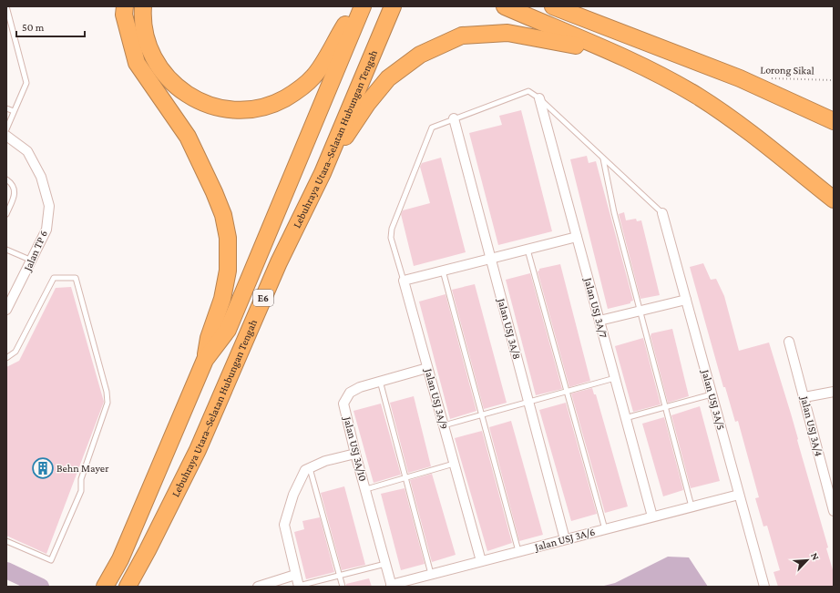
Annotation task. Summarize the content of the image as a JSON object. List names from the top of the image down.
{
  "streets": {
    "highway": ["Lebuhraya Utara–Selatan Hubungan Tengah", "E6"],
    "street": [
      "Jalan TP 6",
      "Jalan USJ 3A/7",
      "Jalan USJ 3A/8",
      "Jalan USJ 3A/9",
      "Jalan USJ 3A/5",
      "Jalan USJ 3A/4",
      "Jalan USJ 3A/10",
      "Jalan USJ 3A/6"
    ],
    "path": ["Lorong Sikal"]
  },
  "crossings": [
    ["Jalan USJ 3A/7", "Jalan USJ 3A/6"],
    ["Jalan USJ 3A/8", "Jalan USJ 3A/9"],
    ["Jalan USJ 3A/8", "Jalan USJ 3A/6"],
    ["Jalan USJ 3A/9", "Jalan USJ 3A/10"],
    ["Jalan USJ 3A/9", "Jalan USJ 3A/6"],
    ["Jalan USJ 3A/5", "Jalan USJ 3A/6"],
    ["Jalan USJ 3A/10", "Jalan USJ 3A/6"]
  ],
  "places": {
    "building": ["Behn Mayer"]
  },
  "scale_bar": "50 m",
  "north": "top right"
}
